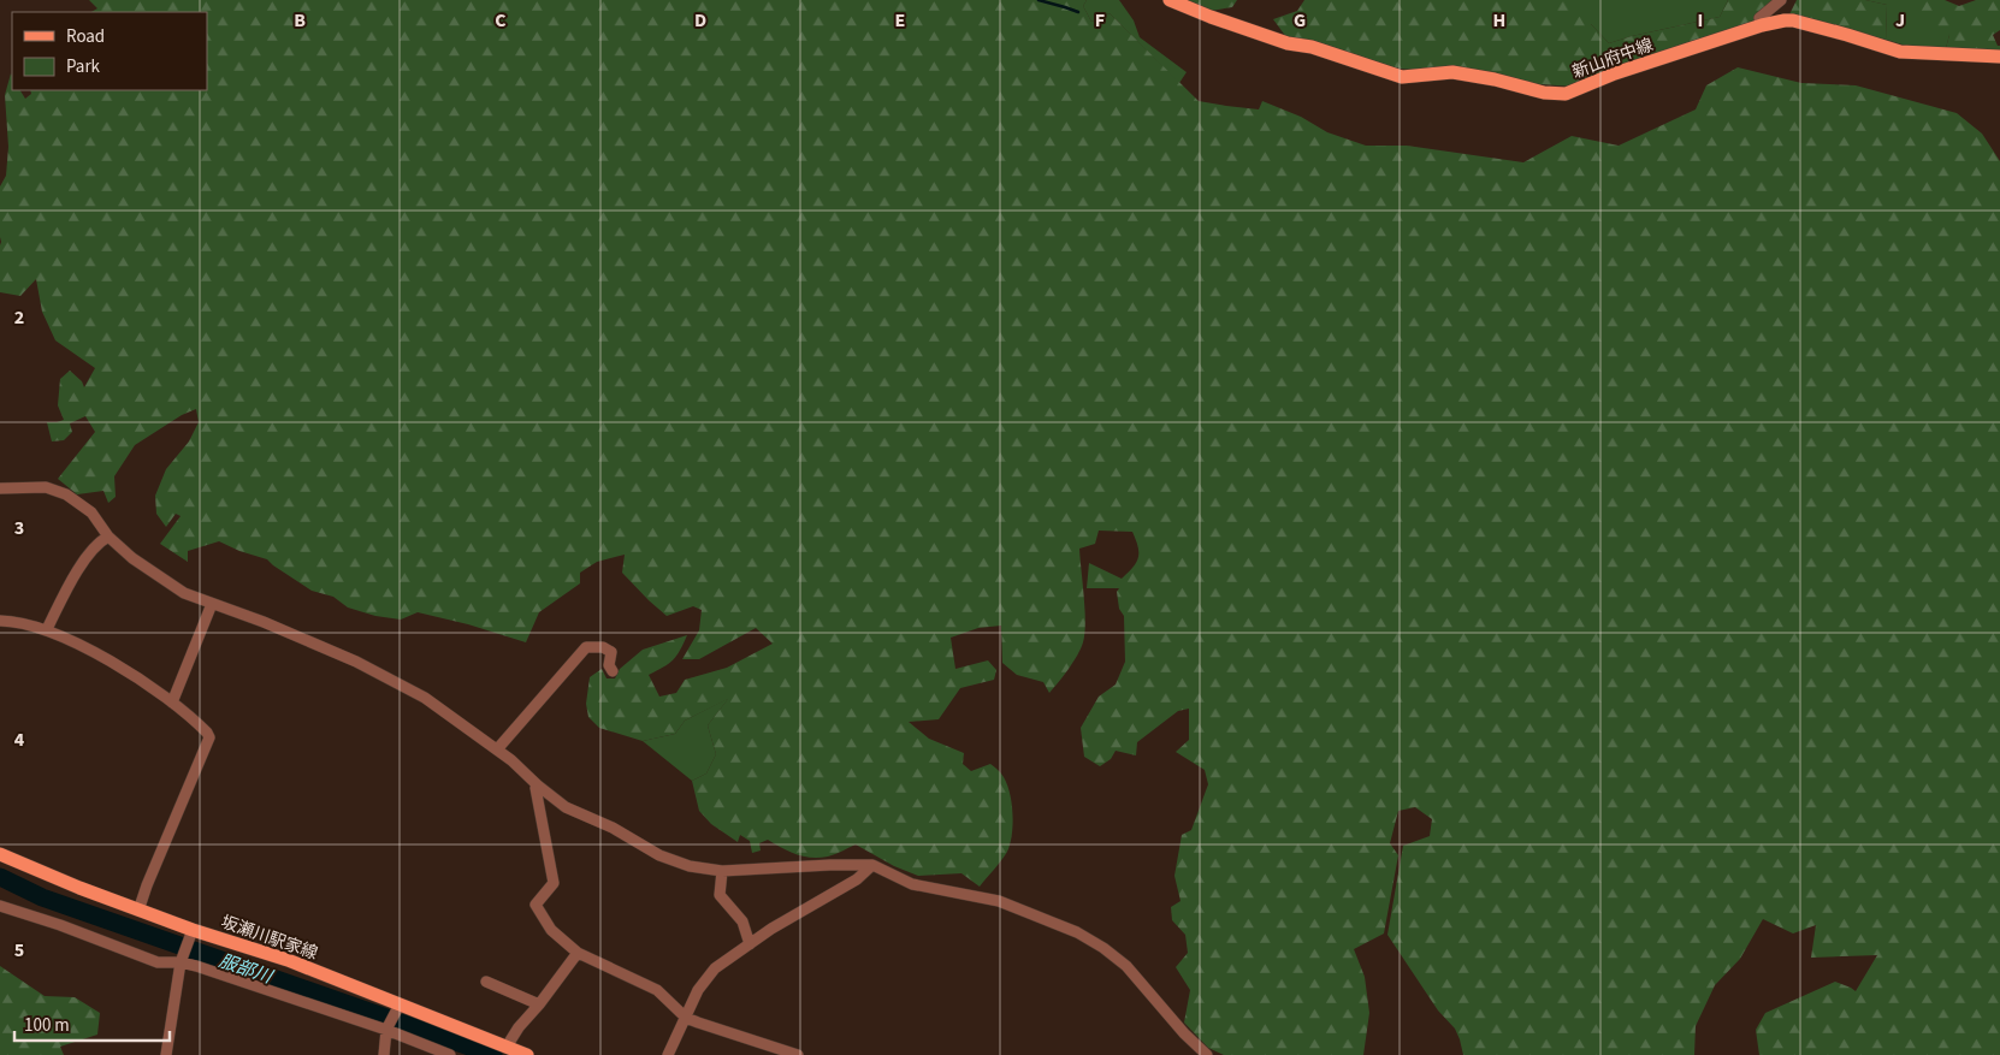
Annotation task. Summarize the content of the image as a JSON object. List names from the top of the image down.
{
  "streets": {
    "main road": ["新山府中線", "坂瀬川駅家線"]
  },
  "water": ["服部川"],
  "legend": ["Road", "Park"],
  "scale_bar": "100 m",
  "grid": {
    "columns": [
      "B",
      "C",
      "D",
      "E",
      "F",
      "G",
      "H",
      "I",
      "J"
    ],
    "rows": [
      "2",
      "3",
      "4",
      "5"
    ]
  }
}
